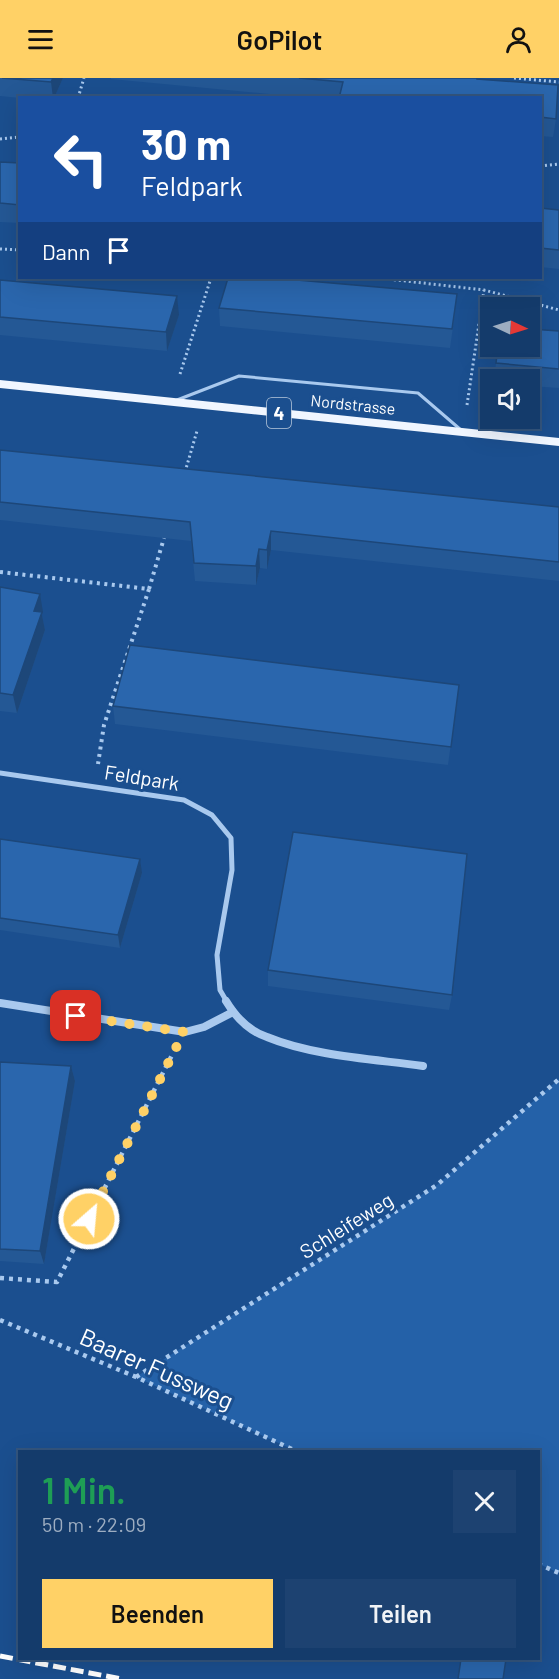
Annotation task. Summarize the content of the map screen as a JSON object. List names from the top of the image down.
{
  "streets": {
    "main road": ["Nordstrasse", "4"],
    "street": ["Feldpark"],
    "path": ["Schleifeweg", "Baarer Fussweg"]
  },
  "crossings": [
    ["Schleifeweg", "Baarer Fussweg"]
  ],
  "north": "right",
  "page": {
    "header": "GoPilot",
    "turn": ["30 m", "Feldpark"],
    "then": "Dann",
    "heading": ["1 Min.", "50 m · 22:09"],
    "buttons": ["Beenden", "Teilen"]
  }
}
